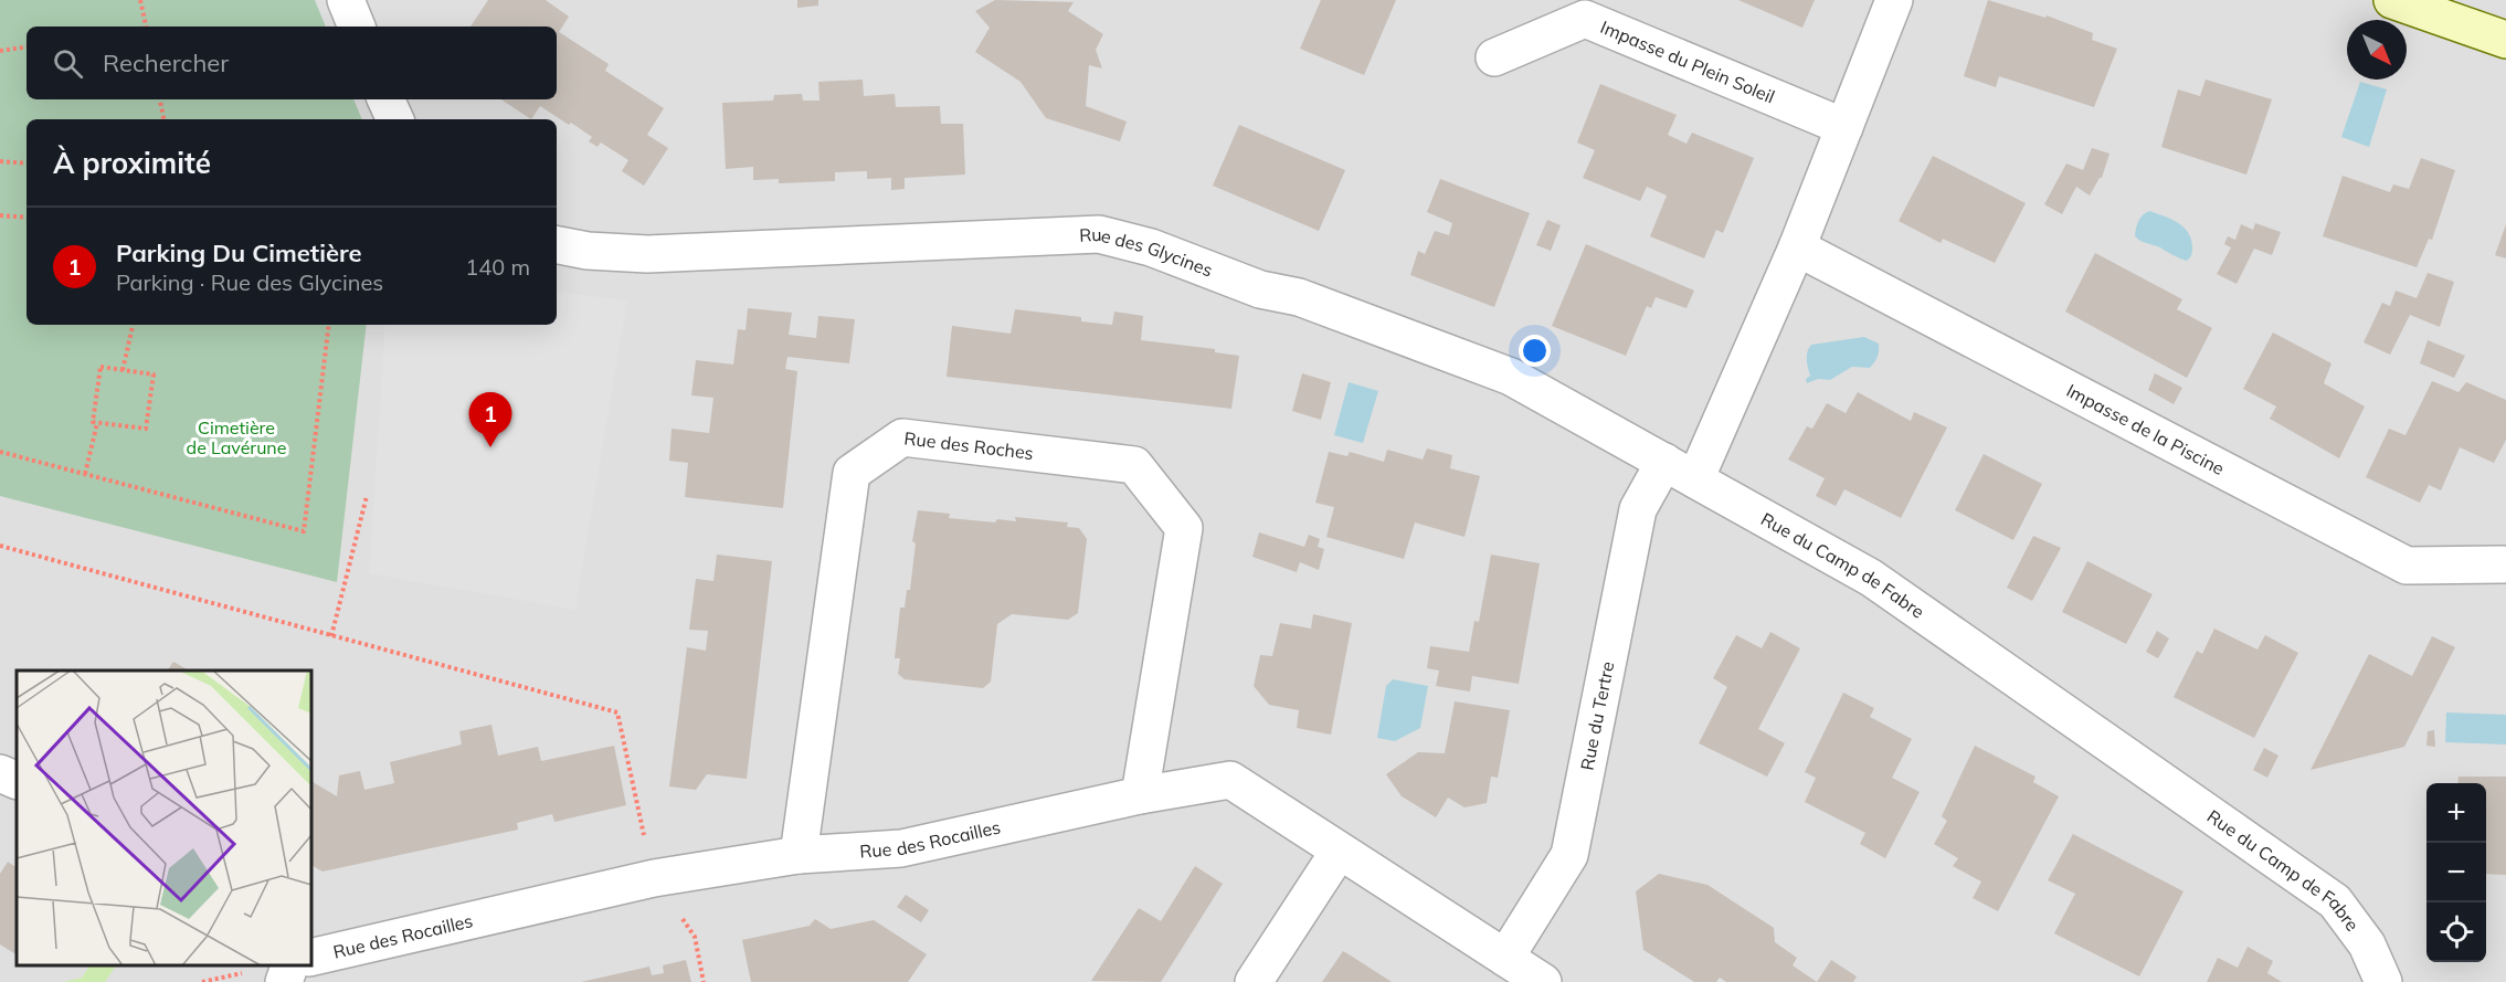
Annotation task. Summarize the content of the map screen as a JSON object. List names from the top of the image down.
{
  "streets": {
    "street": [
      "Impasse du Plein Soleil",
      "Rue des Glycines",
      "Impasse de la Piscine",
      "Rue des Roches",
      "Rue du Camp de Fabre",
      "Rue du Tertre",
      "Rue des Rocailles"
    ]
  },
  "crossings": [
    ["Rue des Glycines", "Rue du Camp de Fabre"],
    ["Rue des Glycines", "Rue du Tertre"],
    ["Rue des Roches", "Rue des Rocailles"],
    ["Rue du Camp de Fabre", "Rue du Tertre"],
    ["Rue du Tertre", "Rue des Rocailles"]
  ],
  "parks": ["Cimetière de Lavérune"],
  "north": "bottom right",
  "page": {
    "search": "Rechercher",
    "heading": "À proximité",
    "list": [
      {
        "mark": "1",
        "name": "Parking Du Cimetière",
        "note": "Parking · Rue des Glycines",
        "value": "140 m"
      }
    ],
    "pins": "1",
    "map_buttons": ["+", "−"]
  }
}
